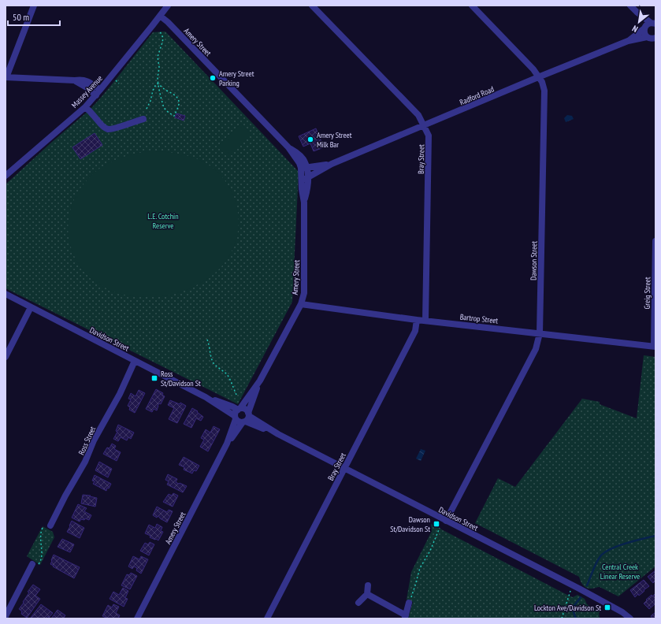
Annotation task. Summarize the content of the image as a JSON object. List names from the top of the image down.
{
  "streets": {
    "street": [
      "Amery Street",
      "Massey Avenue",
      "Radford Road",
      "Bray Street",
      "Dawson Street",
      "Greig Street",
      "Bartrop Street",
      "Davidson Street",
      "Ross Street"
    ]
  },
  "crossings": [
    ["Amery Street", "Massey Avenue"],
    ["Amery Street", "Radford Road"],
    ["Amery Street", "Bartrop Street"],
    ["Amery Street", "Davidson Street"],
    ["Radford Road", "Bray Street"],
    ["Radford Road", "Dawson Street"],
    ["Bray Street", "Bartrop Street"],
    ["Bray Street", "Davidson Street"],
    ["Dawson Street", "Bartrop Street"],
    ["Dawson Street", "Davidson Street"],
    ["Greig Street", "Bartrop Street"],
    ["Davidson Street", "Ross Street"]
  ],
  "parks": ["L.E. Cotchin Reserve", "Central Creek Linear Reserve"],
  "places": {
    "other": ["Amery Street Parking", "Amery Street Milk Bar"],
    "transit": ["Ross St/Davidson St", "Dawson St/Davidson St", "Lockton Ave/Davidson St"]
  },
  "scale_bar": "50 m",
  "north": "bottom left"
}
